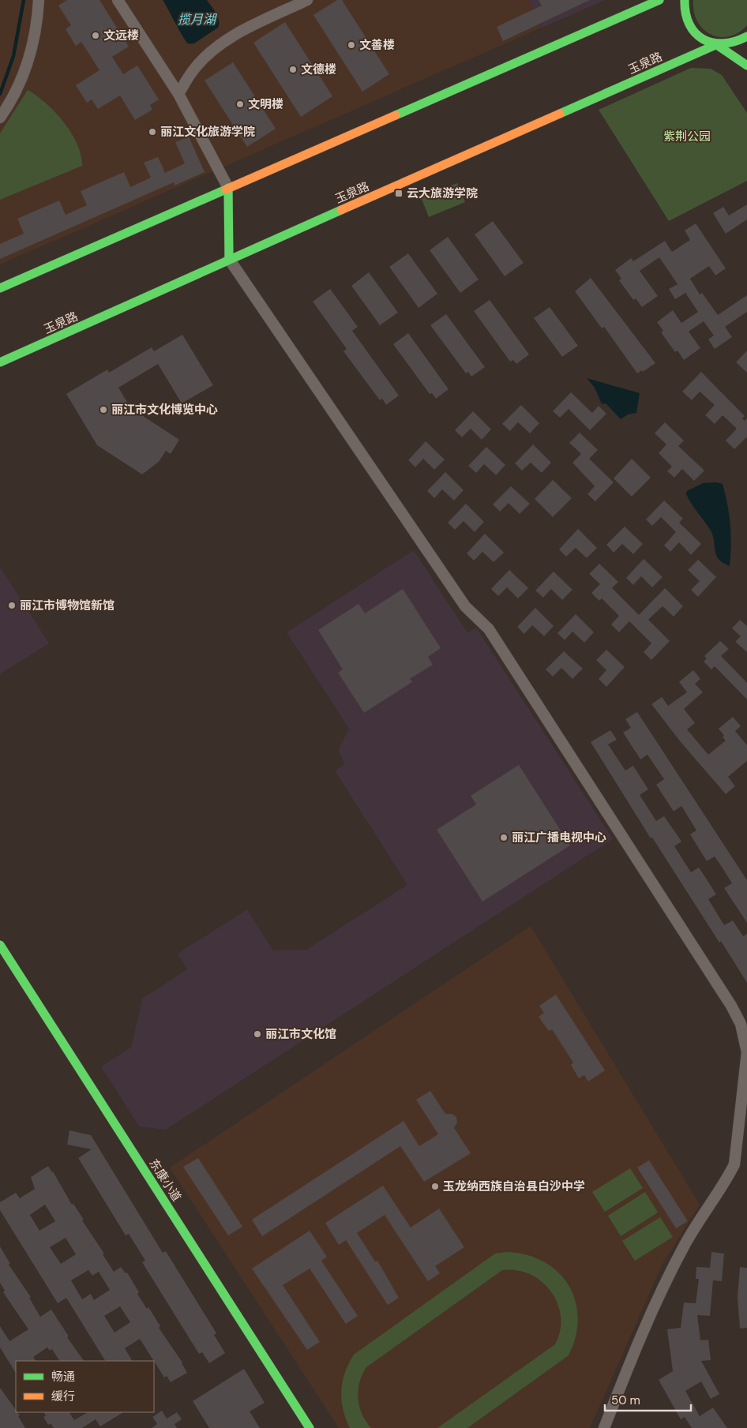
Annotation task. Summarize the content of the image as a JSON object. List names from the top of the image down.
{
  "streets": {
    "main road": ["玉泉路", "东康小道"]
  },
  "water": ["揽月湖"],
  "parks": ["紫荆公园"],
  "places": {
    "other": [
      "文远楼",
      "文善楼",
      "文德楼",
      "文明楼",
      "丽江文化旅游学院",
      "丽江市文化博览中心",
      "丽江市博物馆新馆",
      "丽江广播电视中心",
      "丽江市文化馆",
      "玉龙纳西族自治县白沙中学"
    ],
    "transit": ["云大旅游学院"]
  },
  "legend": ["畅通", "缓行"],
  "scale_bar": "50 m"
}
